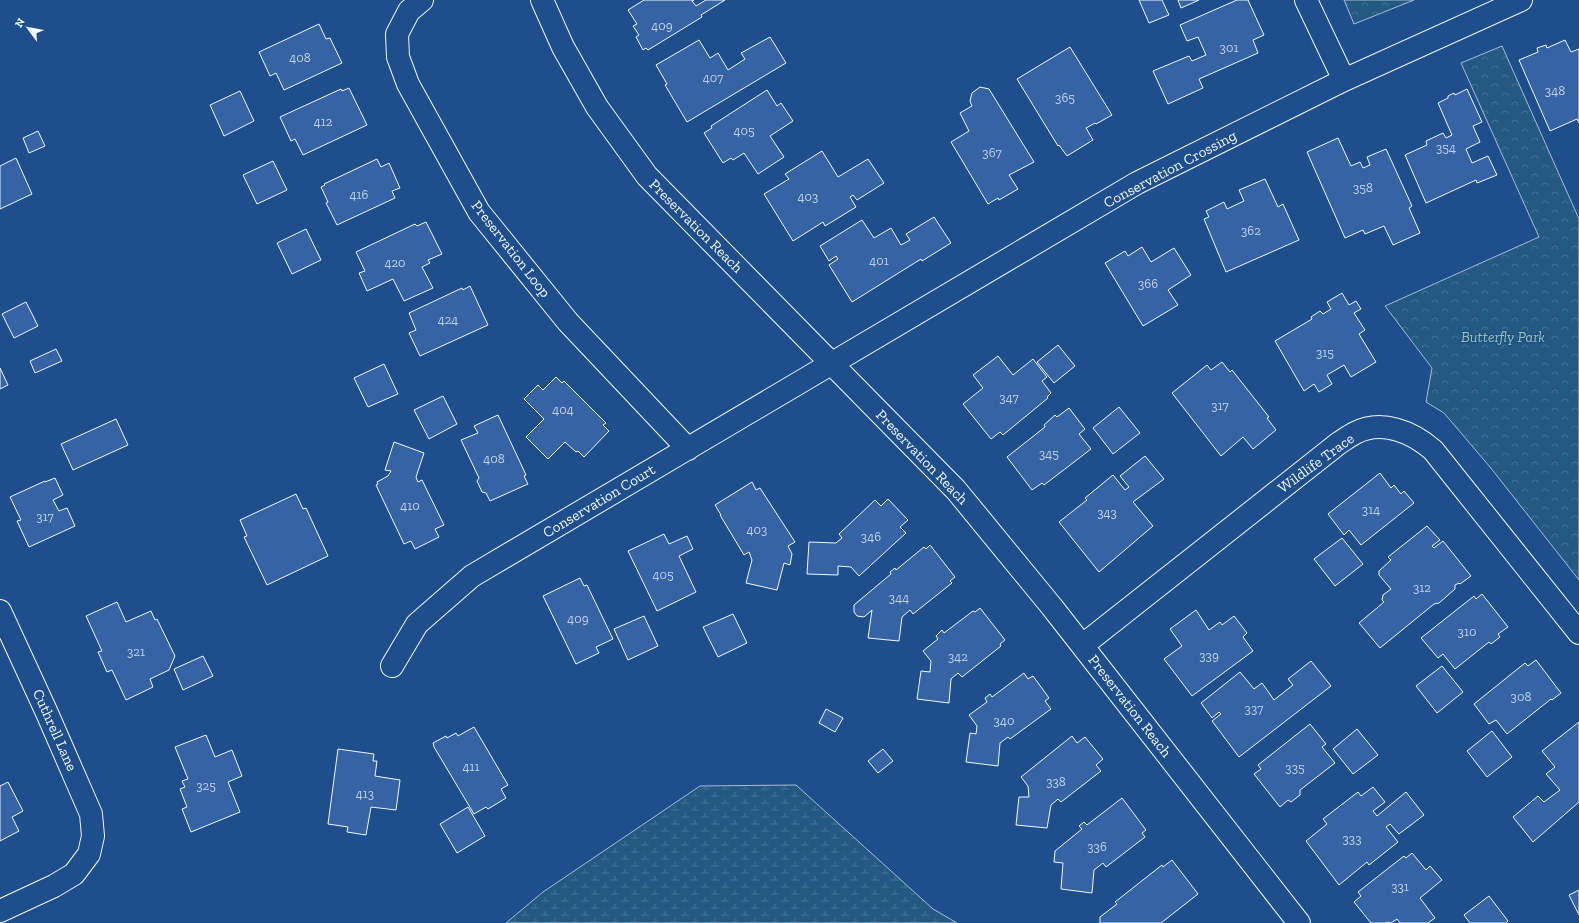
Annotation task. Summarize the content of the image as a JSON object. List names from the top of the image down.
{
  "streets": {
    "street": [
      "Conservation Crossing",
      "Preservation Reach",
      "Preservation Loop",
      "Wildlife Trace",
      "Conservation Court",
      "Cuthrell Lane"
    ]
  },
  "crossings": [
    ["Conservation Crossing", "Preservation Reach"],
    ["Conservation Crossing", "Conservation Court"],
    ["Preservation Reach", "Wildlife Trace"],
    ["Preservation Reach", "Conservation Court"],
    ["Preservation Loop", "Conservation Court"]
  ],
  "parks": ["Butterfly Park"],
  "house_numbers": [
    "409",
    "301",
    "408",
    "407",
    "348",
    "365",
    "412",
    "405",
    "354",
    "367",
    "358",
    "416",
    "403",
    "362",
    "401",
    "420",
    "366",
    "424",
    "315",
    "347",
    "317",
    "404",
    "345",
    "408",
    "410",
    "314",
    "343",
    "317",
    "403",
    "346",
    "405",
    "312",
    "344",
    "409",
    "310",
    "321",
    "339",
    "342",
    "308",
    "337",
    "340",
    "411",
    "335",
    "338",
    "325",
    "413",
    "333",
    "336",
    "331"
  ],
  "north": "top left"
}
